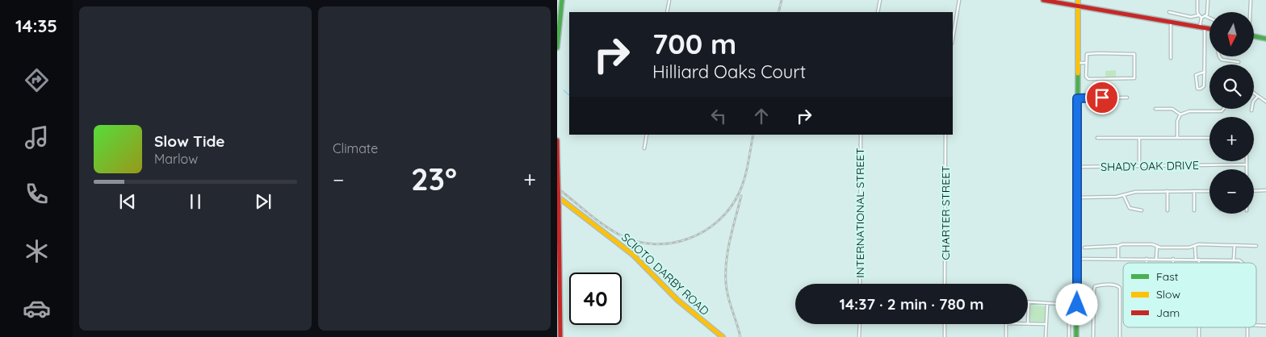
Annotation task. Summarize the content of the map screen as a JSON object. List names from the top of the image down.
{
  "streets": {
    "main road": ["SCIOTO DARBY ROAD"],
    "street": ["SHADY OAK DRIVE", "INTERNATIONAL STREET", "CHARTER STREET"]
  },
  "legend": ["Fast", "Slow", "Jam"],
  "north": "bottom",
  "page": {
    "tabs": "14:35",
    "tile": "Climate",
    "map_buttons": ["+", "−"],
    "turn": ["700 m", "Hilliard Oaks Court"],
    "song": ["Slow Tide", "Marlow"],
    "heat": ["−", "23°", "+"],
    "limit": "40",
    "trip": "14:37 · 2 min · 780 m"
  }
}
